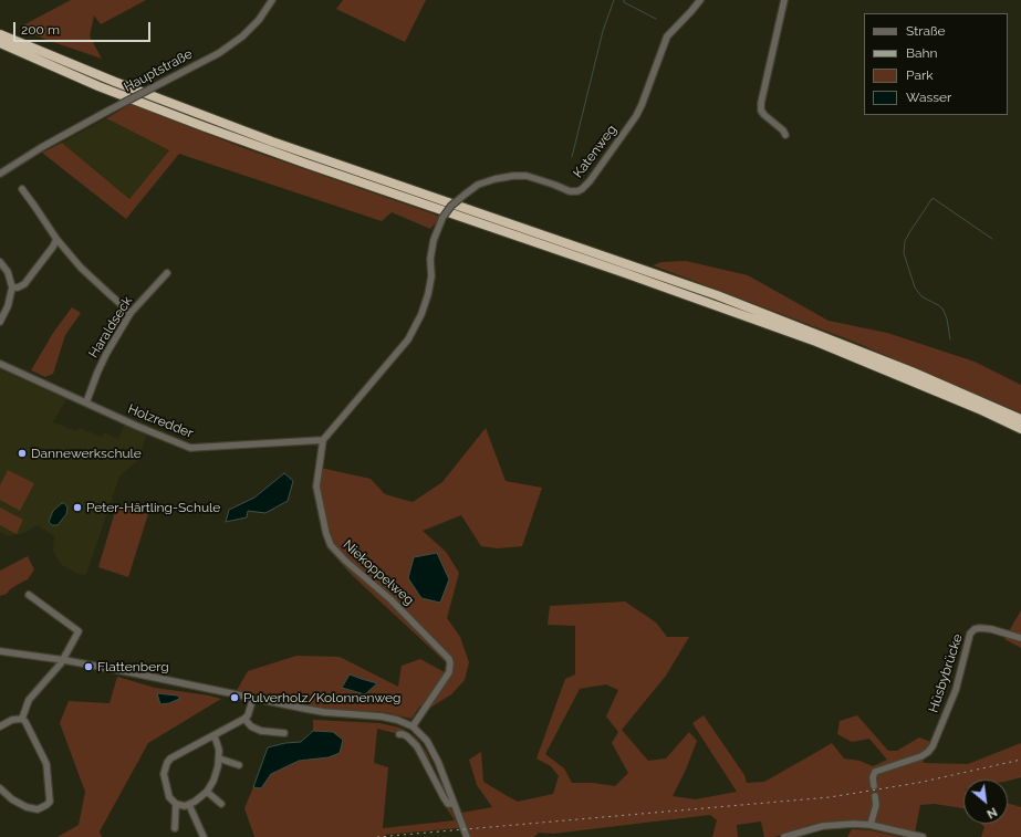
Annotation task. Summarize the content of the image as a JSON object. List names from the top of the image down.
{
  "streets": {
    "street": [
      "Hauptstraße",
      "Katenweg",
      "Haraldseck",
      "Holzredder",
      "Niekoppelweg",
      "Hüsbybrücke"
    ]
  },
  "crossings": [
    ["Katenweg", "Holzredder"],
    ["Katenweg", "Niekoppelweg"],
    ["Haraldseck", "Holzredder"],
    ["Holzredder", "Niekoppelweg"]
  ],
  "places": [
    "Dannewerkschule",
    "Peter-Härtling-Schule",
    "Flattenberg",
    "Pulverholz/Kolonnenweg"
  ],
  "legend": [
    "Straße",
    "Bahn",
    "Park",
    "Wasser"
  ],
  "scale_bar": "200 m",
  "north": "bottom right"
}
